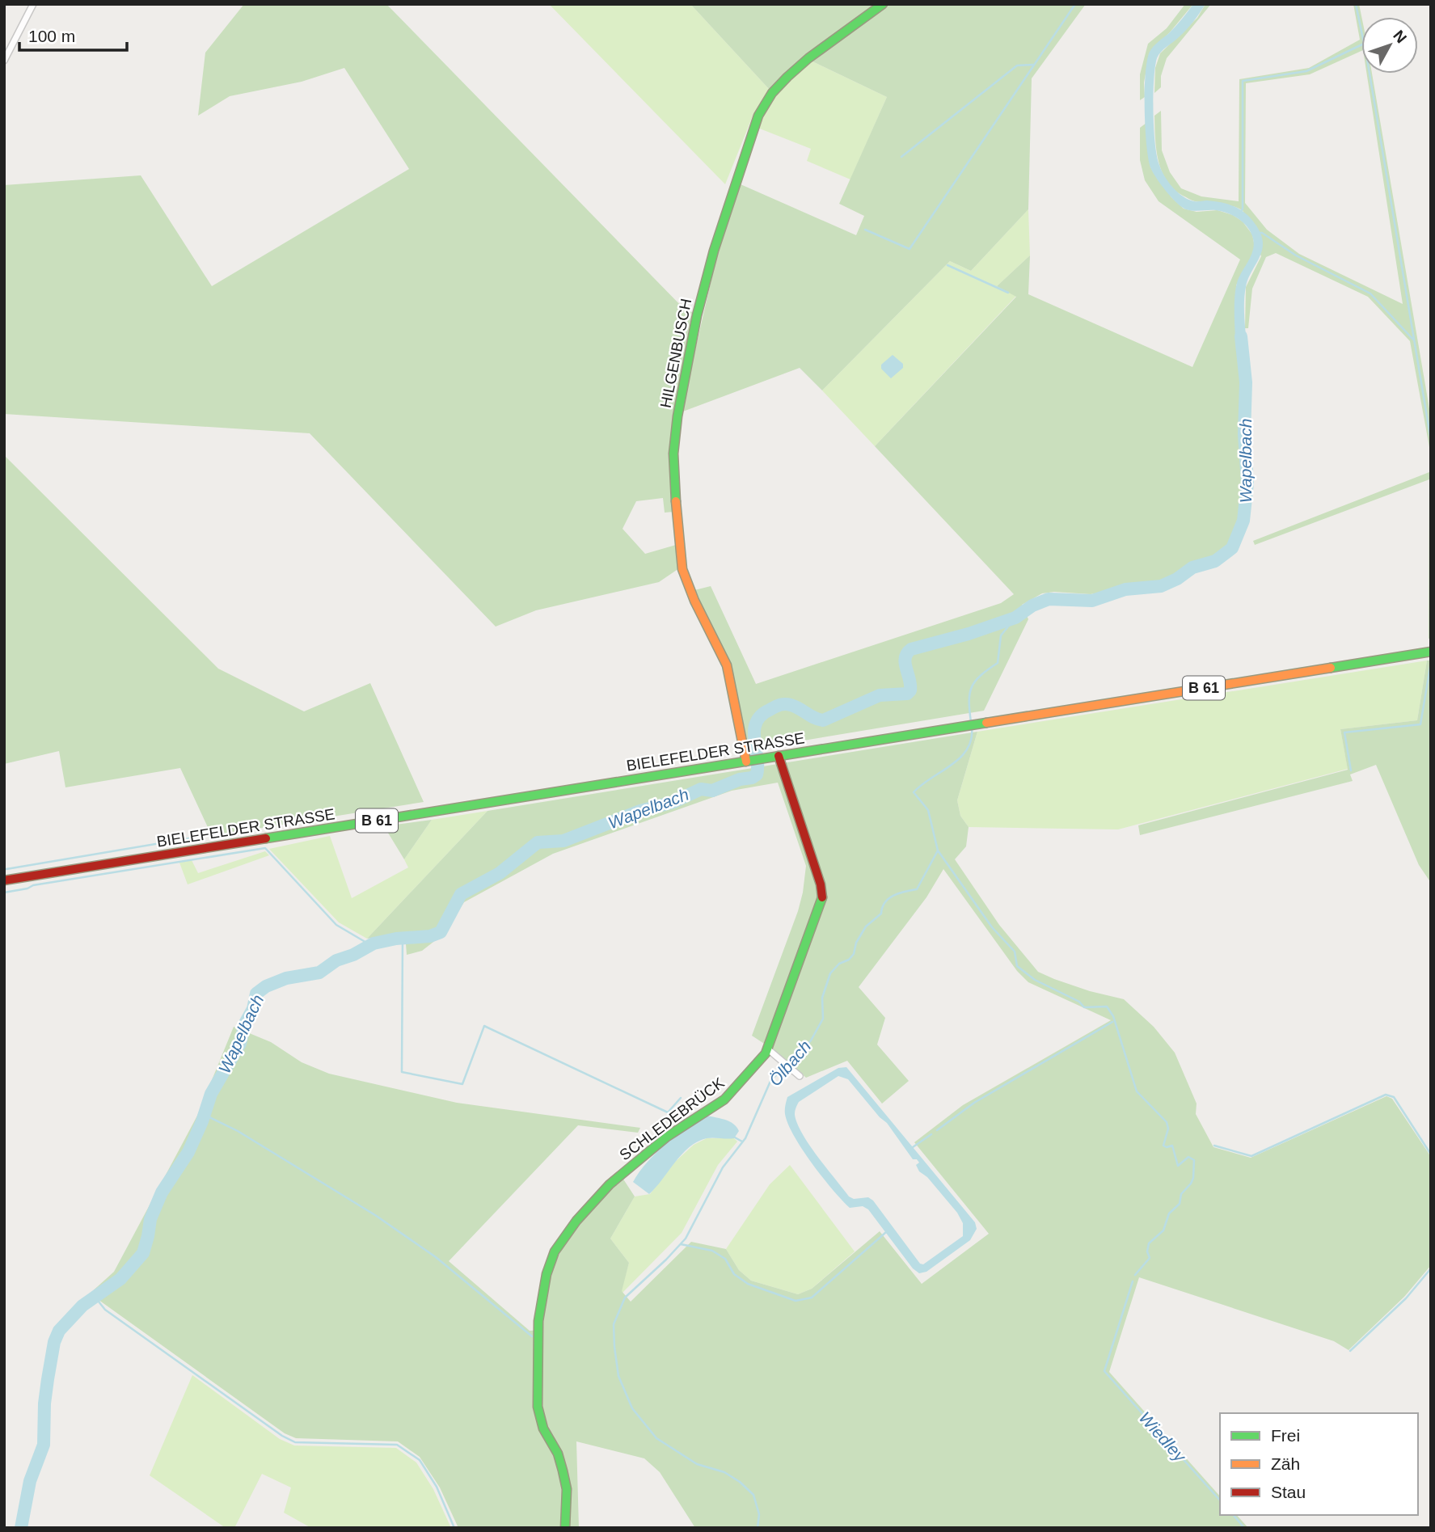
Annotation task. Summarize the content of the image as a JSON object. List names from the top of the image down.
{
  "streets": {
    "street": [
      "HILGENBUSCH",
      "B 61",
      "BIELEFELDER STRASSE",
      "SCHLEDEBRÜCK"
    ]
  },
  "crossings": [
    ["HILGENBUSCH", "BIELEFELDER STRASSE"],
    ["BIELEFELDER STRASSE", "SCHLEDEBRÜCK"]
  ],
  "water": ["Wapelbach", "Ölbach", "Wiedley"],
  "legend": ["Frei", "Zäh", "Stau"],
  "scale_bar": "100 m",
  "north": "top right"
}
